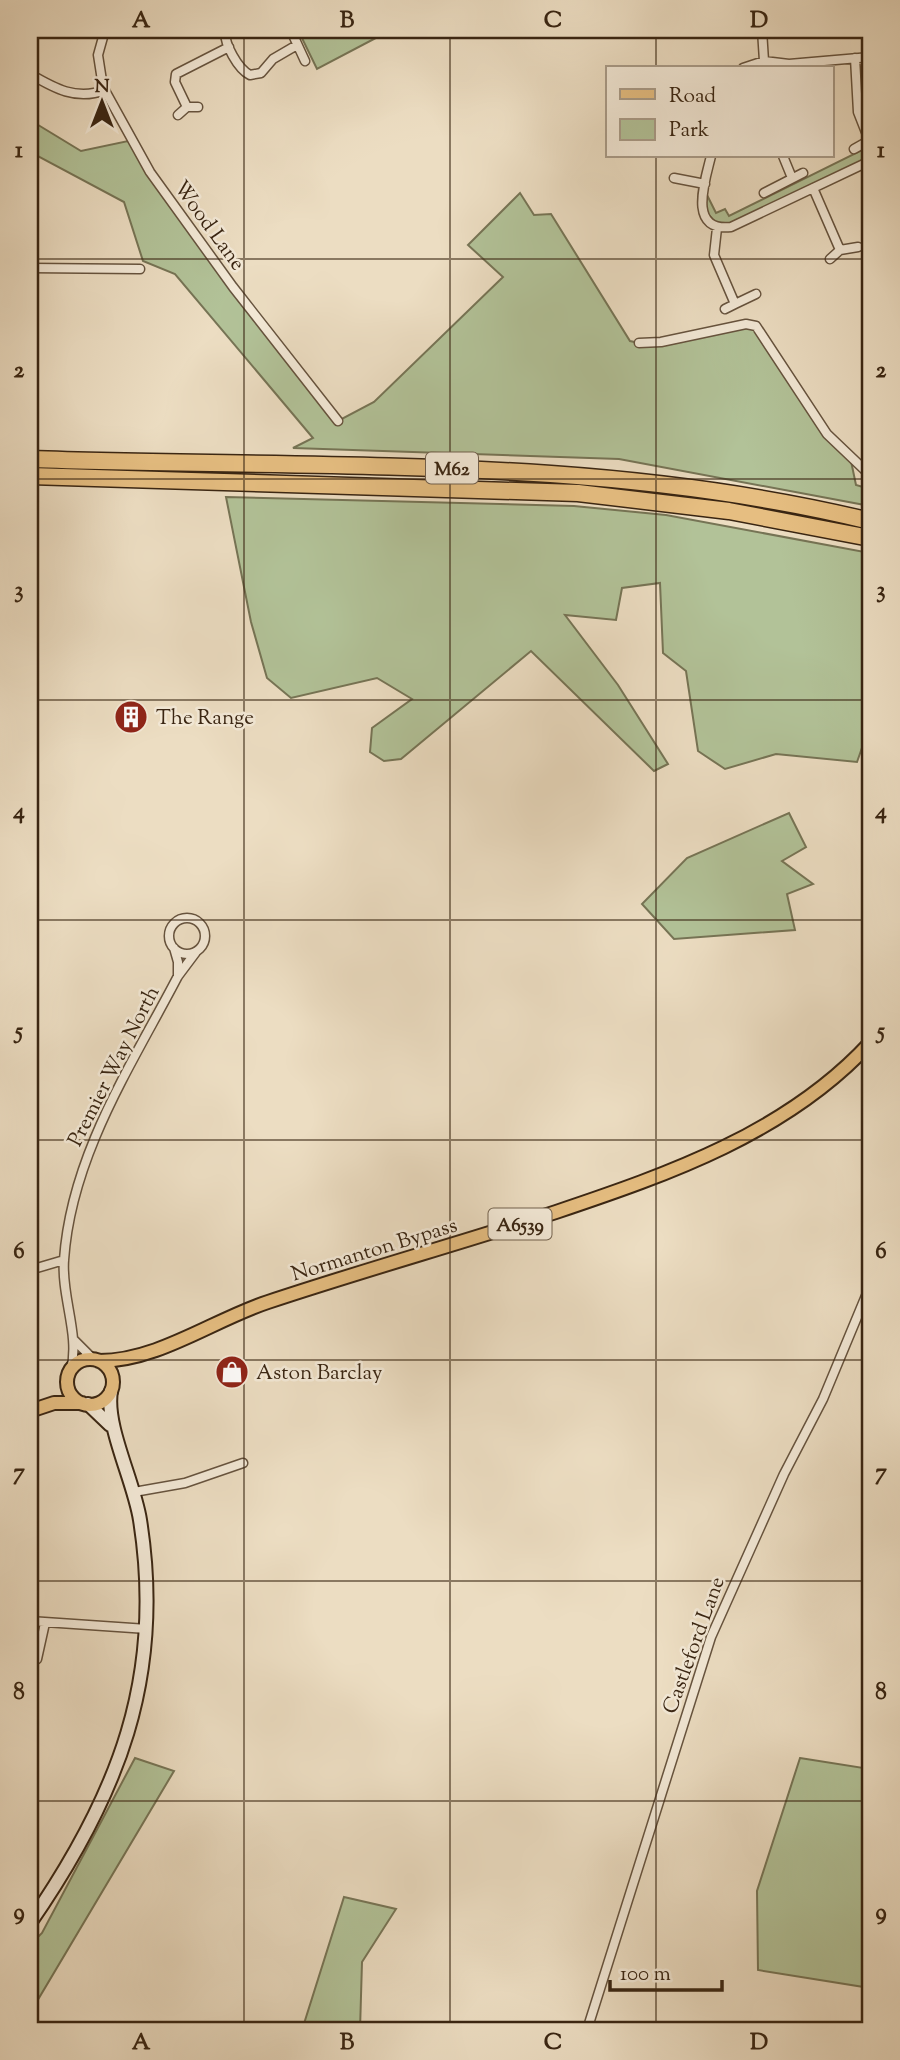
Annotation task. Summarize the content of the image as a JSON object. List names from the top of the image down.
{
  "streets": {
    "highway": ["M62"],
    "main road": ["A6539", "Normanton Bypass"],
    "street": ["Wood Lane", "Premier Way North", "Castleford Lane"]
  },
  "crossings": [
    ["Premier Way North", "A6539"],
    ["Premier Way North", "Normanton Bypass"],
    ["A6539", "Normanton Bypass"]
  ],
  "places": {
    "building": ["The Range"],
    "shop": ["Aston Barclay"]
  },
  "legend": ["Road", "Park"],
  "scale_bar": "100 m",
  "north": "top",
  "grid": {
    "columns": [
      "A",
      "B",
      "C",
      "D"
    ],
    "rows": [
      "1",
      "2",
      "3",
      "4",
      "5",
      "6",
      "7",
      "8",
      "9"
    ]
  }
}
